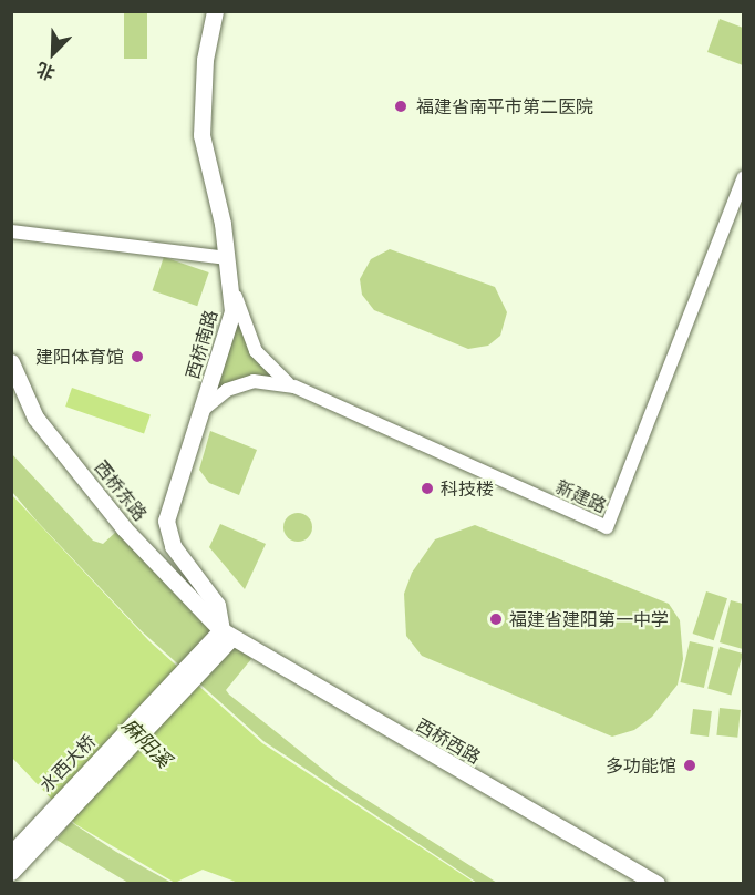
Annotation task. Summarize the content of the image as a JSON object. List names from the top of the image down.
{
  "streets": {
    "main road": [
      "西桥南路",
      "西桥东路",
      "西桥西路",
      "水西大桥"
    ],
    "street": ["新建路"]
  },
  "crossings": [
    ["西桥南路", "西桥东路"],
    ["西桥南路", "新建路"],
    ["西桥南路", "西桥西路"],
    ["西桥南路", "水西大桥"],
    ["西桥东路", "西桥西路"],
    ["西桥东路", "水西大桥"],
    ["西桥西路", "水西大桥"]
  ],
  "water": ["麻阳溪"],
  "places": [
    "福建省南平市第二医院",
    "建阳体育馆",
    "科技楼",
    "福建省建阳第一中学",
    "多功能馆"
  ],
  "north": "bottom left"
}
